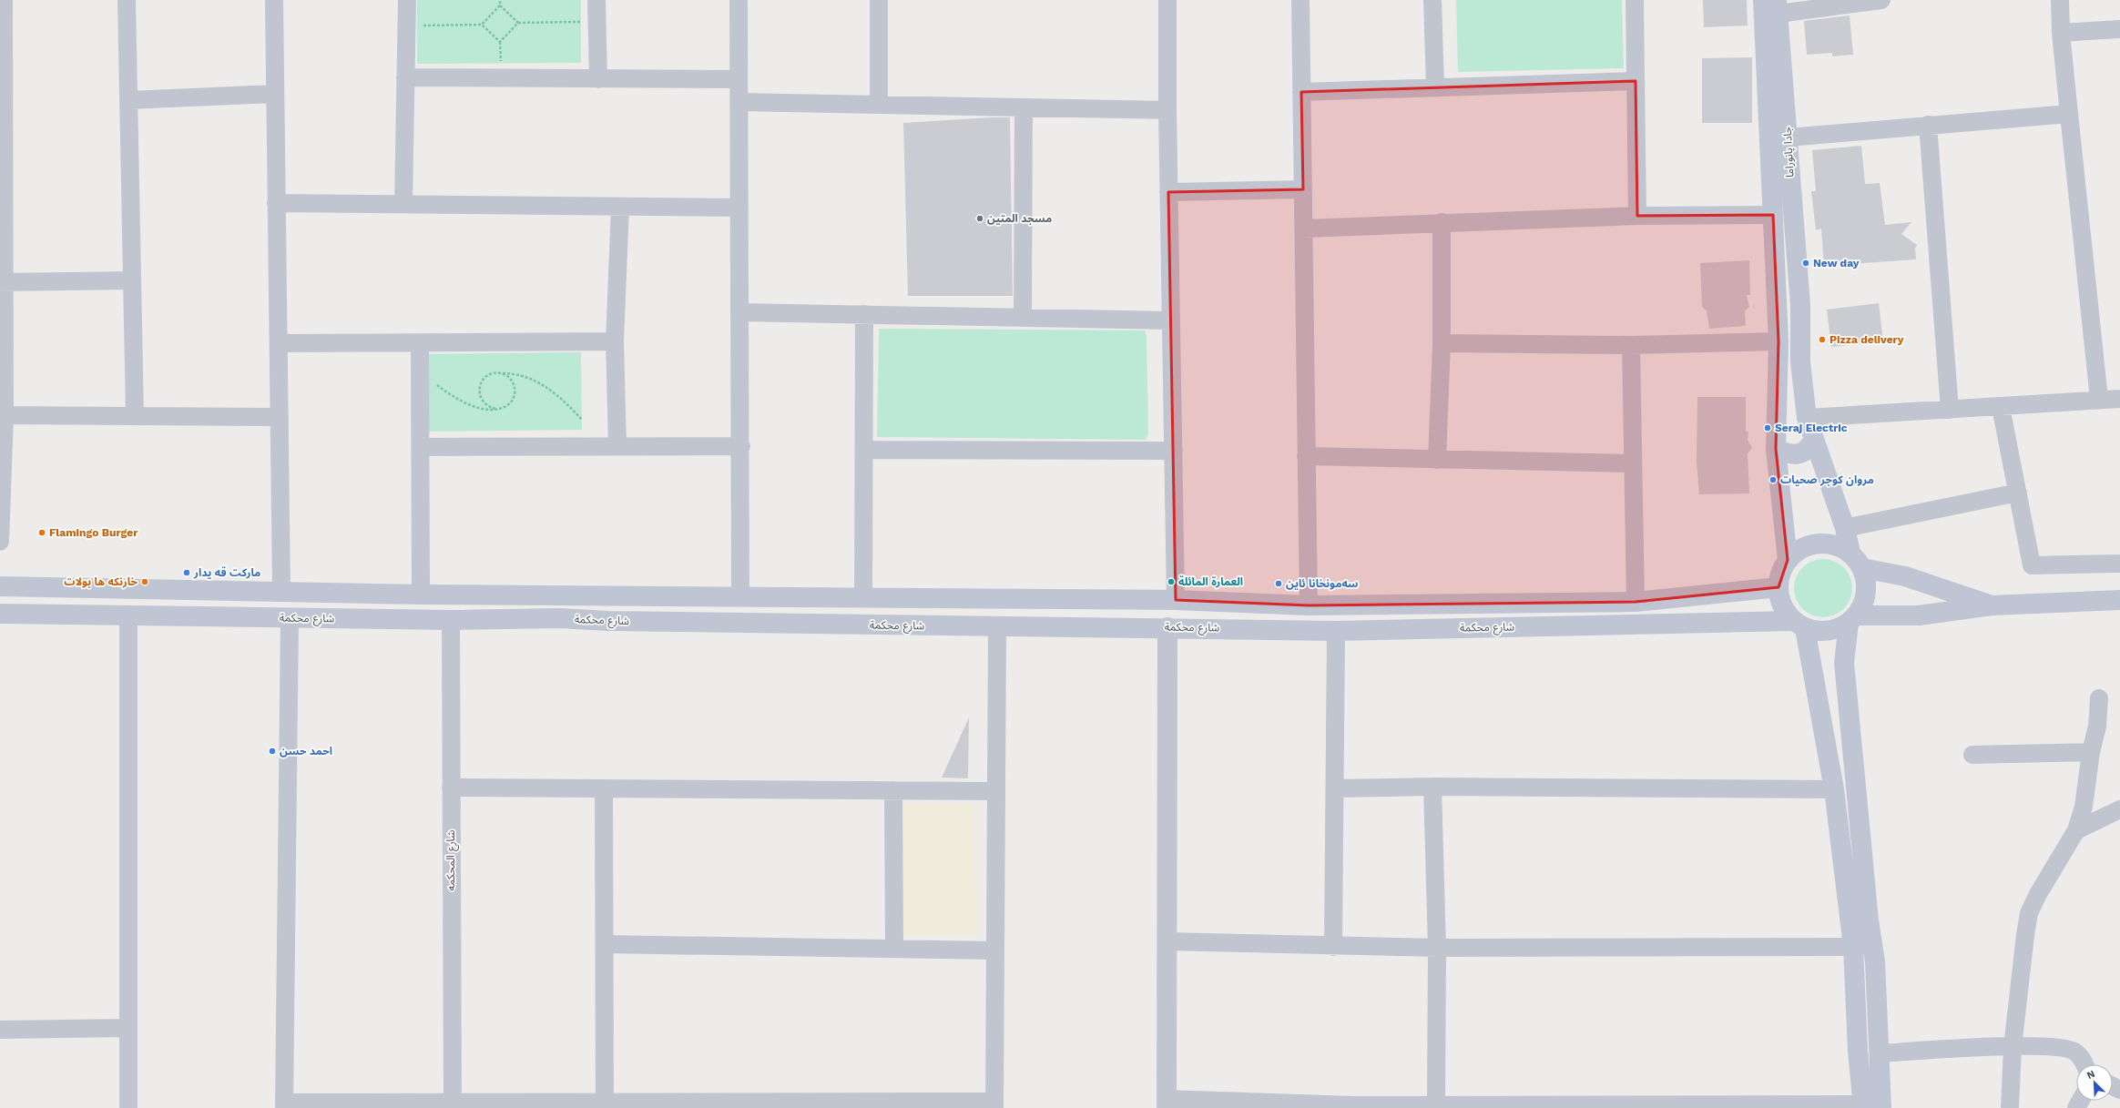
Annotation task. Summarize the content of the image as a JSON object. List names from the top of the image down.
{
  "streets": {
    "main road": ["جادا پانوراما", "شارع محكمة"],
    "street": ["شارع المحكمه"]
  },
  "crossings": [
    ["جادا پانوراما", "شارع محكمة"],
    ["شارع محكمة", "شارع المحكمه"]
  ],
  "places": [
    "مسجد المتين",
    "New day",
    "Pizza delivery",
    "Seraj Electric",
    "مروان كوجر صحيات",
    "Flamingo Burger",
    "ماركت قه يدار",
    "خارنكه ها بولات",
    "العمارة المائلة",
    "سەمونخانا ئاین",
    "احمد حسن"
  ],
  "north": "top left"
}
